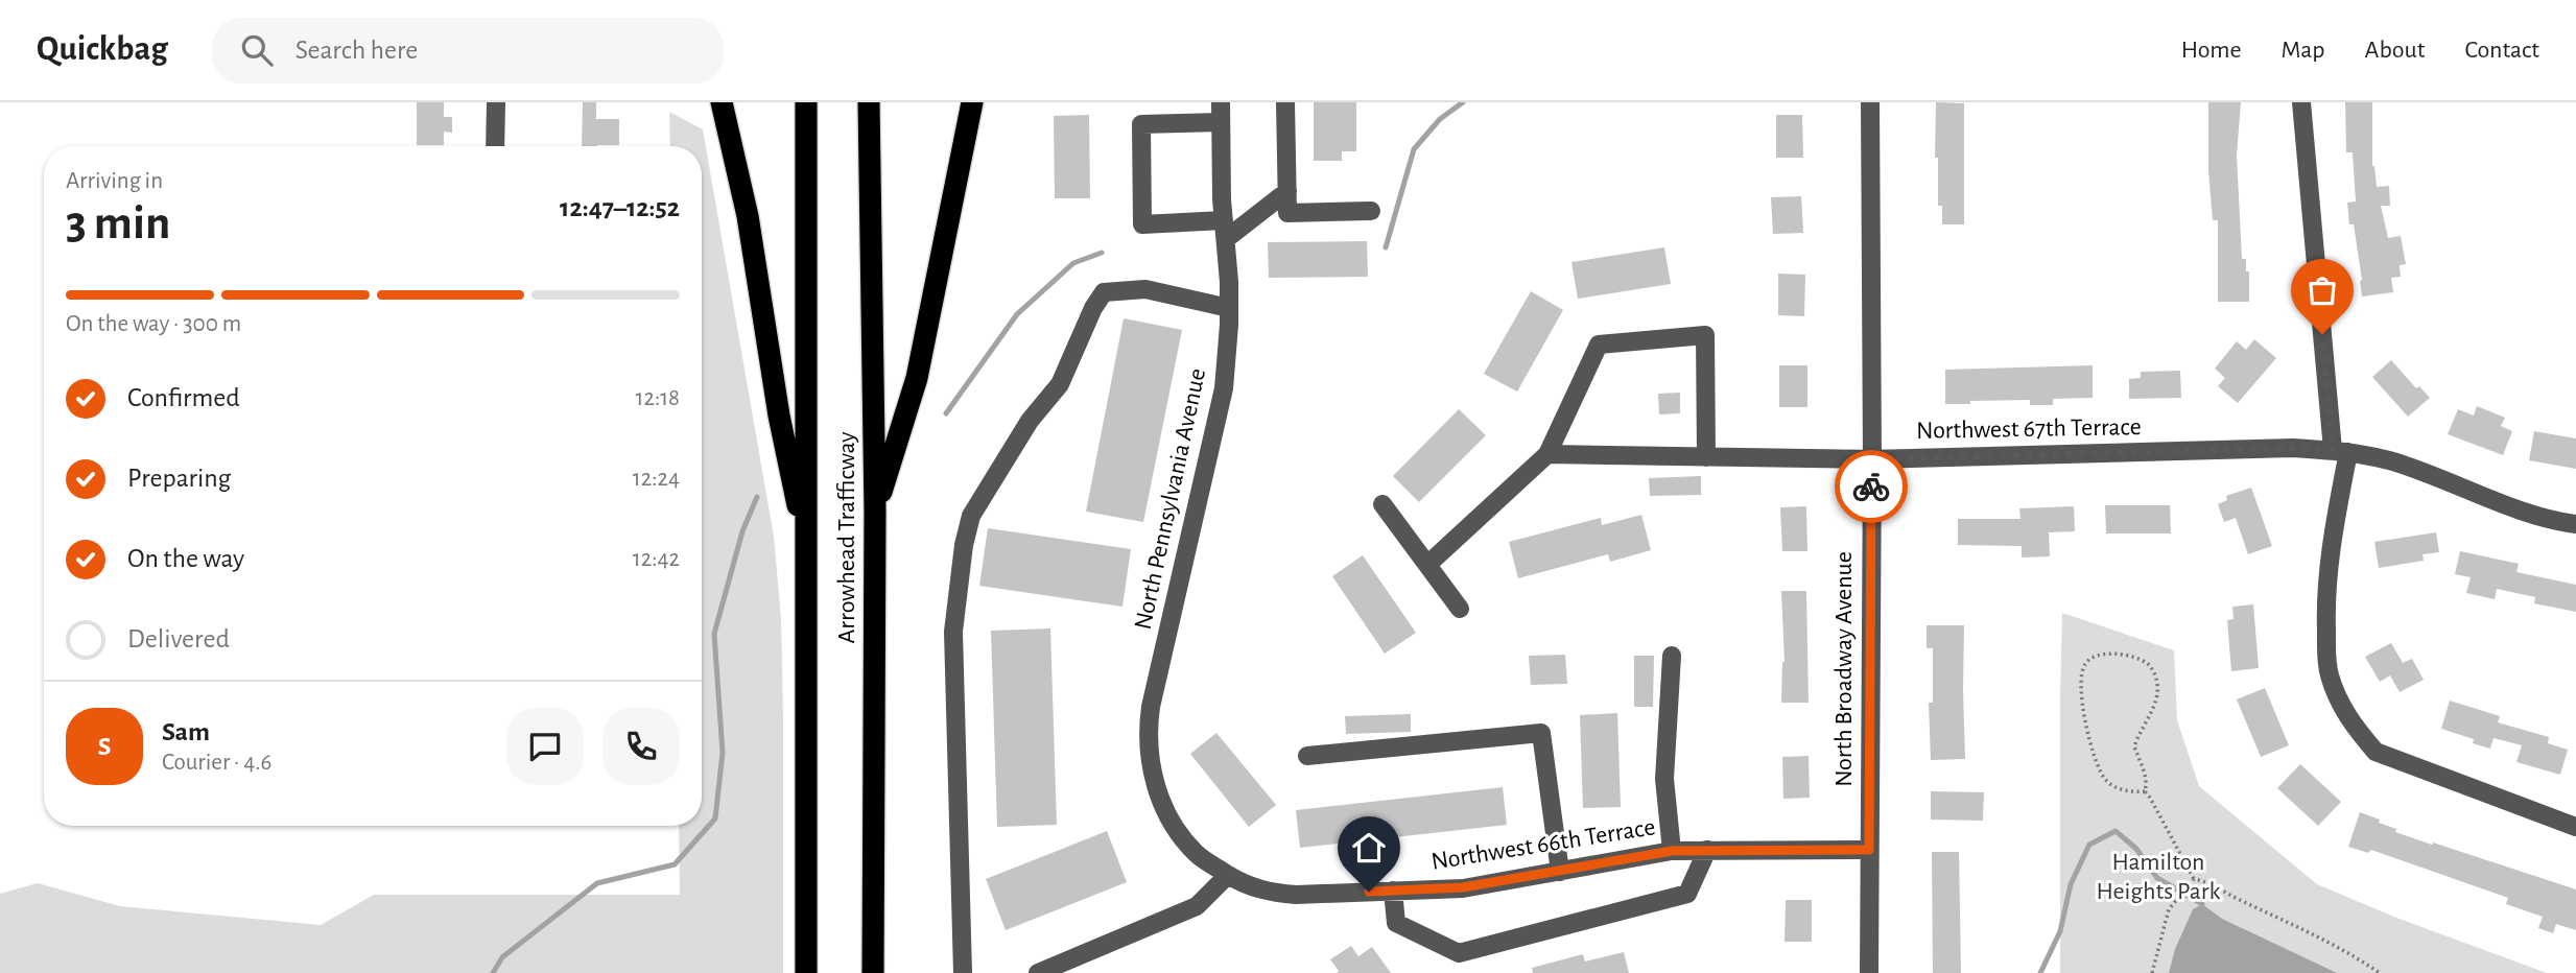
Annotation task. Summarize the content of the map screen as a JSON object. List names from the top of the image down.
{
  "streets": {
    "highway": ["Arrowhead Trafficway"],
    "street": [
      "Northwest 67th Terrace",
      "North Pennsylvania Avenue",
      "North Broadway Avenue",
      "Northwest 66th Terrace"
    ]
  },
  "crossings": [
    ["Northwest 67th Terrace", "North Broadway Avenue"],
    ["North Pennsylvania Avenue", "Northwest 66th Terrace"],
    ["North Broadway Avenue", "Northwest 66th Terrace"]
  ],
  "parks": ["Hamilton Heights Park"],
  "page": {
    "header": "Quickbag",
    "search": "Search here",
    "nav": [
      "Home",
      "Map",
      "About",
      "Contact"
    ],
    "heading": ["3 min", "Arriving in", "12:47–12:52"],
    "panel": ["Sam", "Courier · 4.6"],
    "bar": "On the way · 300 m",
    "list": [
      ["Confirmed", "12:18"],
      ["Preparing", "12:24"],
      ["On the way", "12:42"],
      "Delivered"
    ],
    "round": "S"
  }
}
